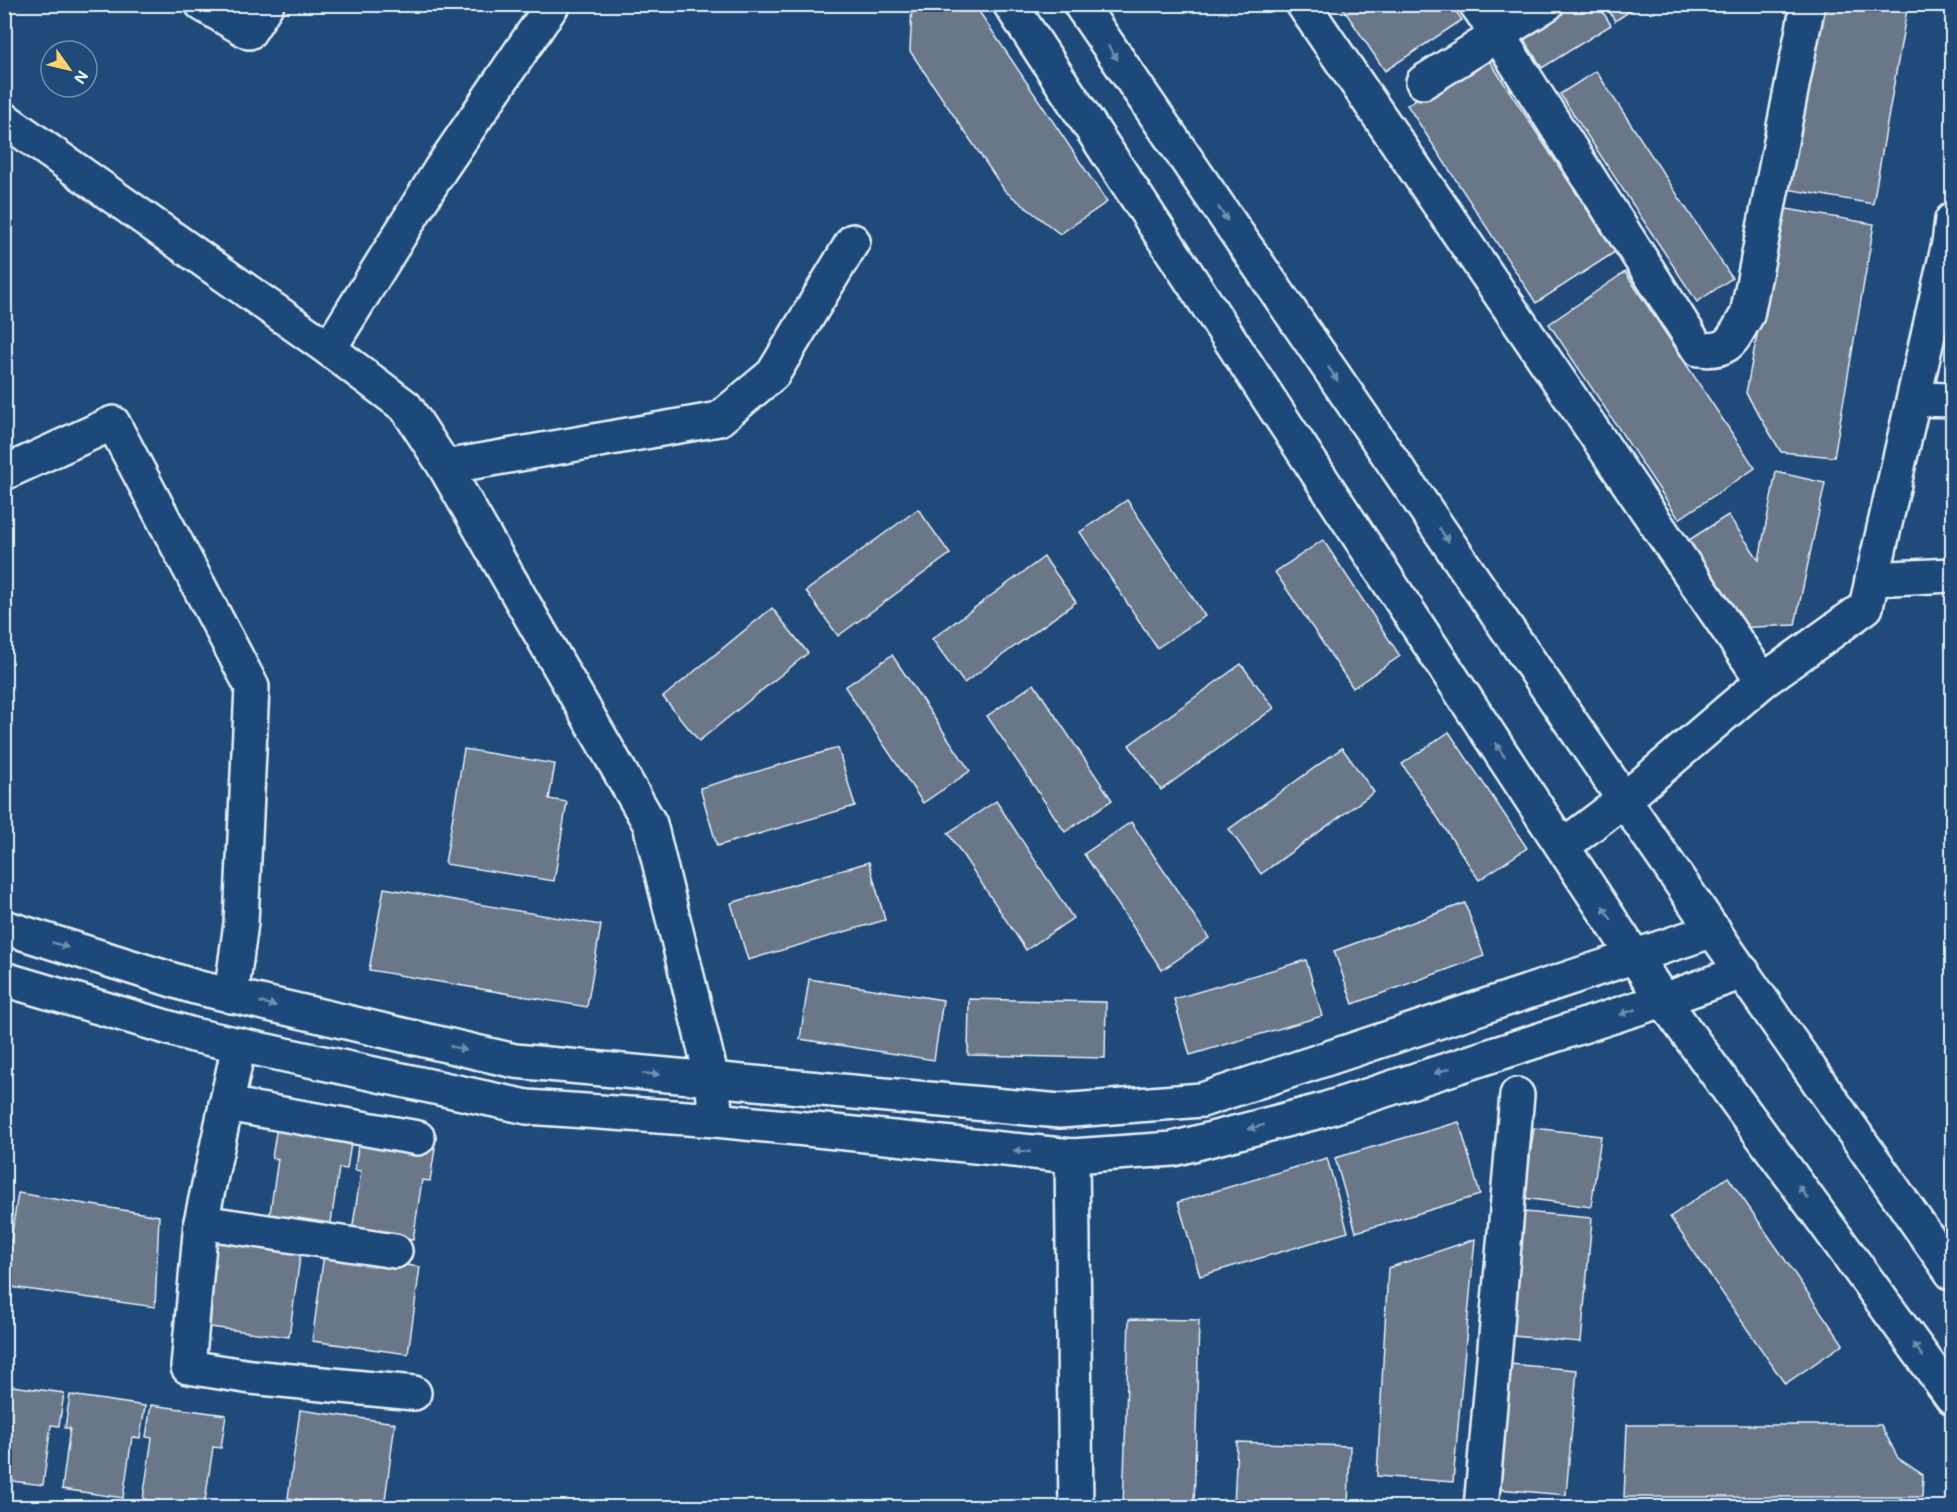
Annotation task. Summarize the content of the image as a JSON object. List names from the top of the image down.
{
  "north": "bottom right"
}
